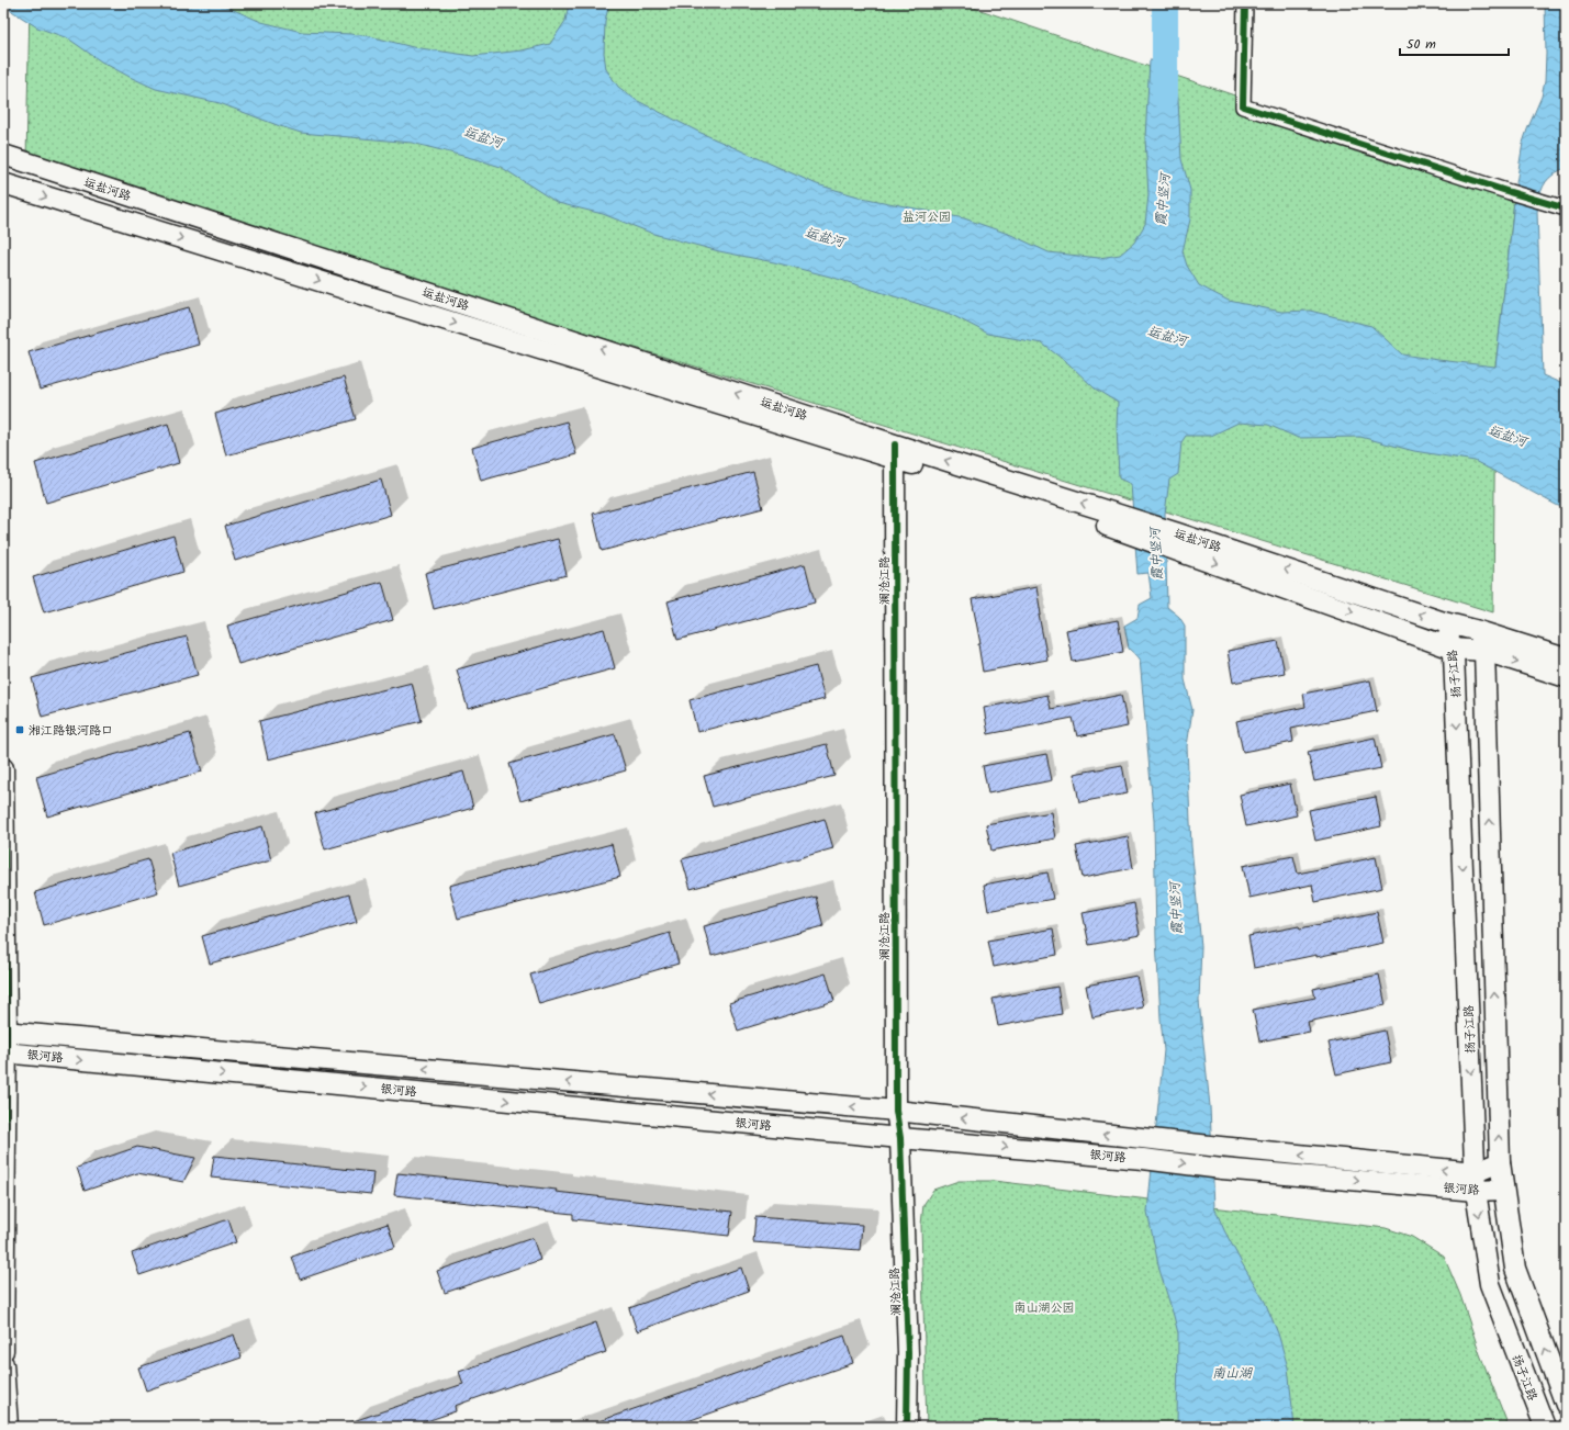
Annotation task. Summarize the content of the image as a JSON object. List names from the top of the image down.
{
  "streets": {
    "main road": [
      "运盐河路",
      "澜沧江路",
      "扬子江路",
      "银河路"
    ]
  },
  "crossings": [
    ["运盐河路", "澜沧江路"],
    ["运盐河路", "扬子江路"],
    ["澜沧江路", "银河路"],
    ["扬子江路", "银河路"]
  ],
  "water": ["运盐河", "霞中竖河", "南山湖"],
  "parks": ["盐河公园", "南山湖公园"],
  "places": {
    "transit": ["湘江路银河路口"]
  },
  "scale_bar": "50 m"
}
